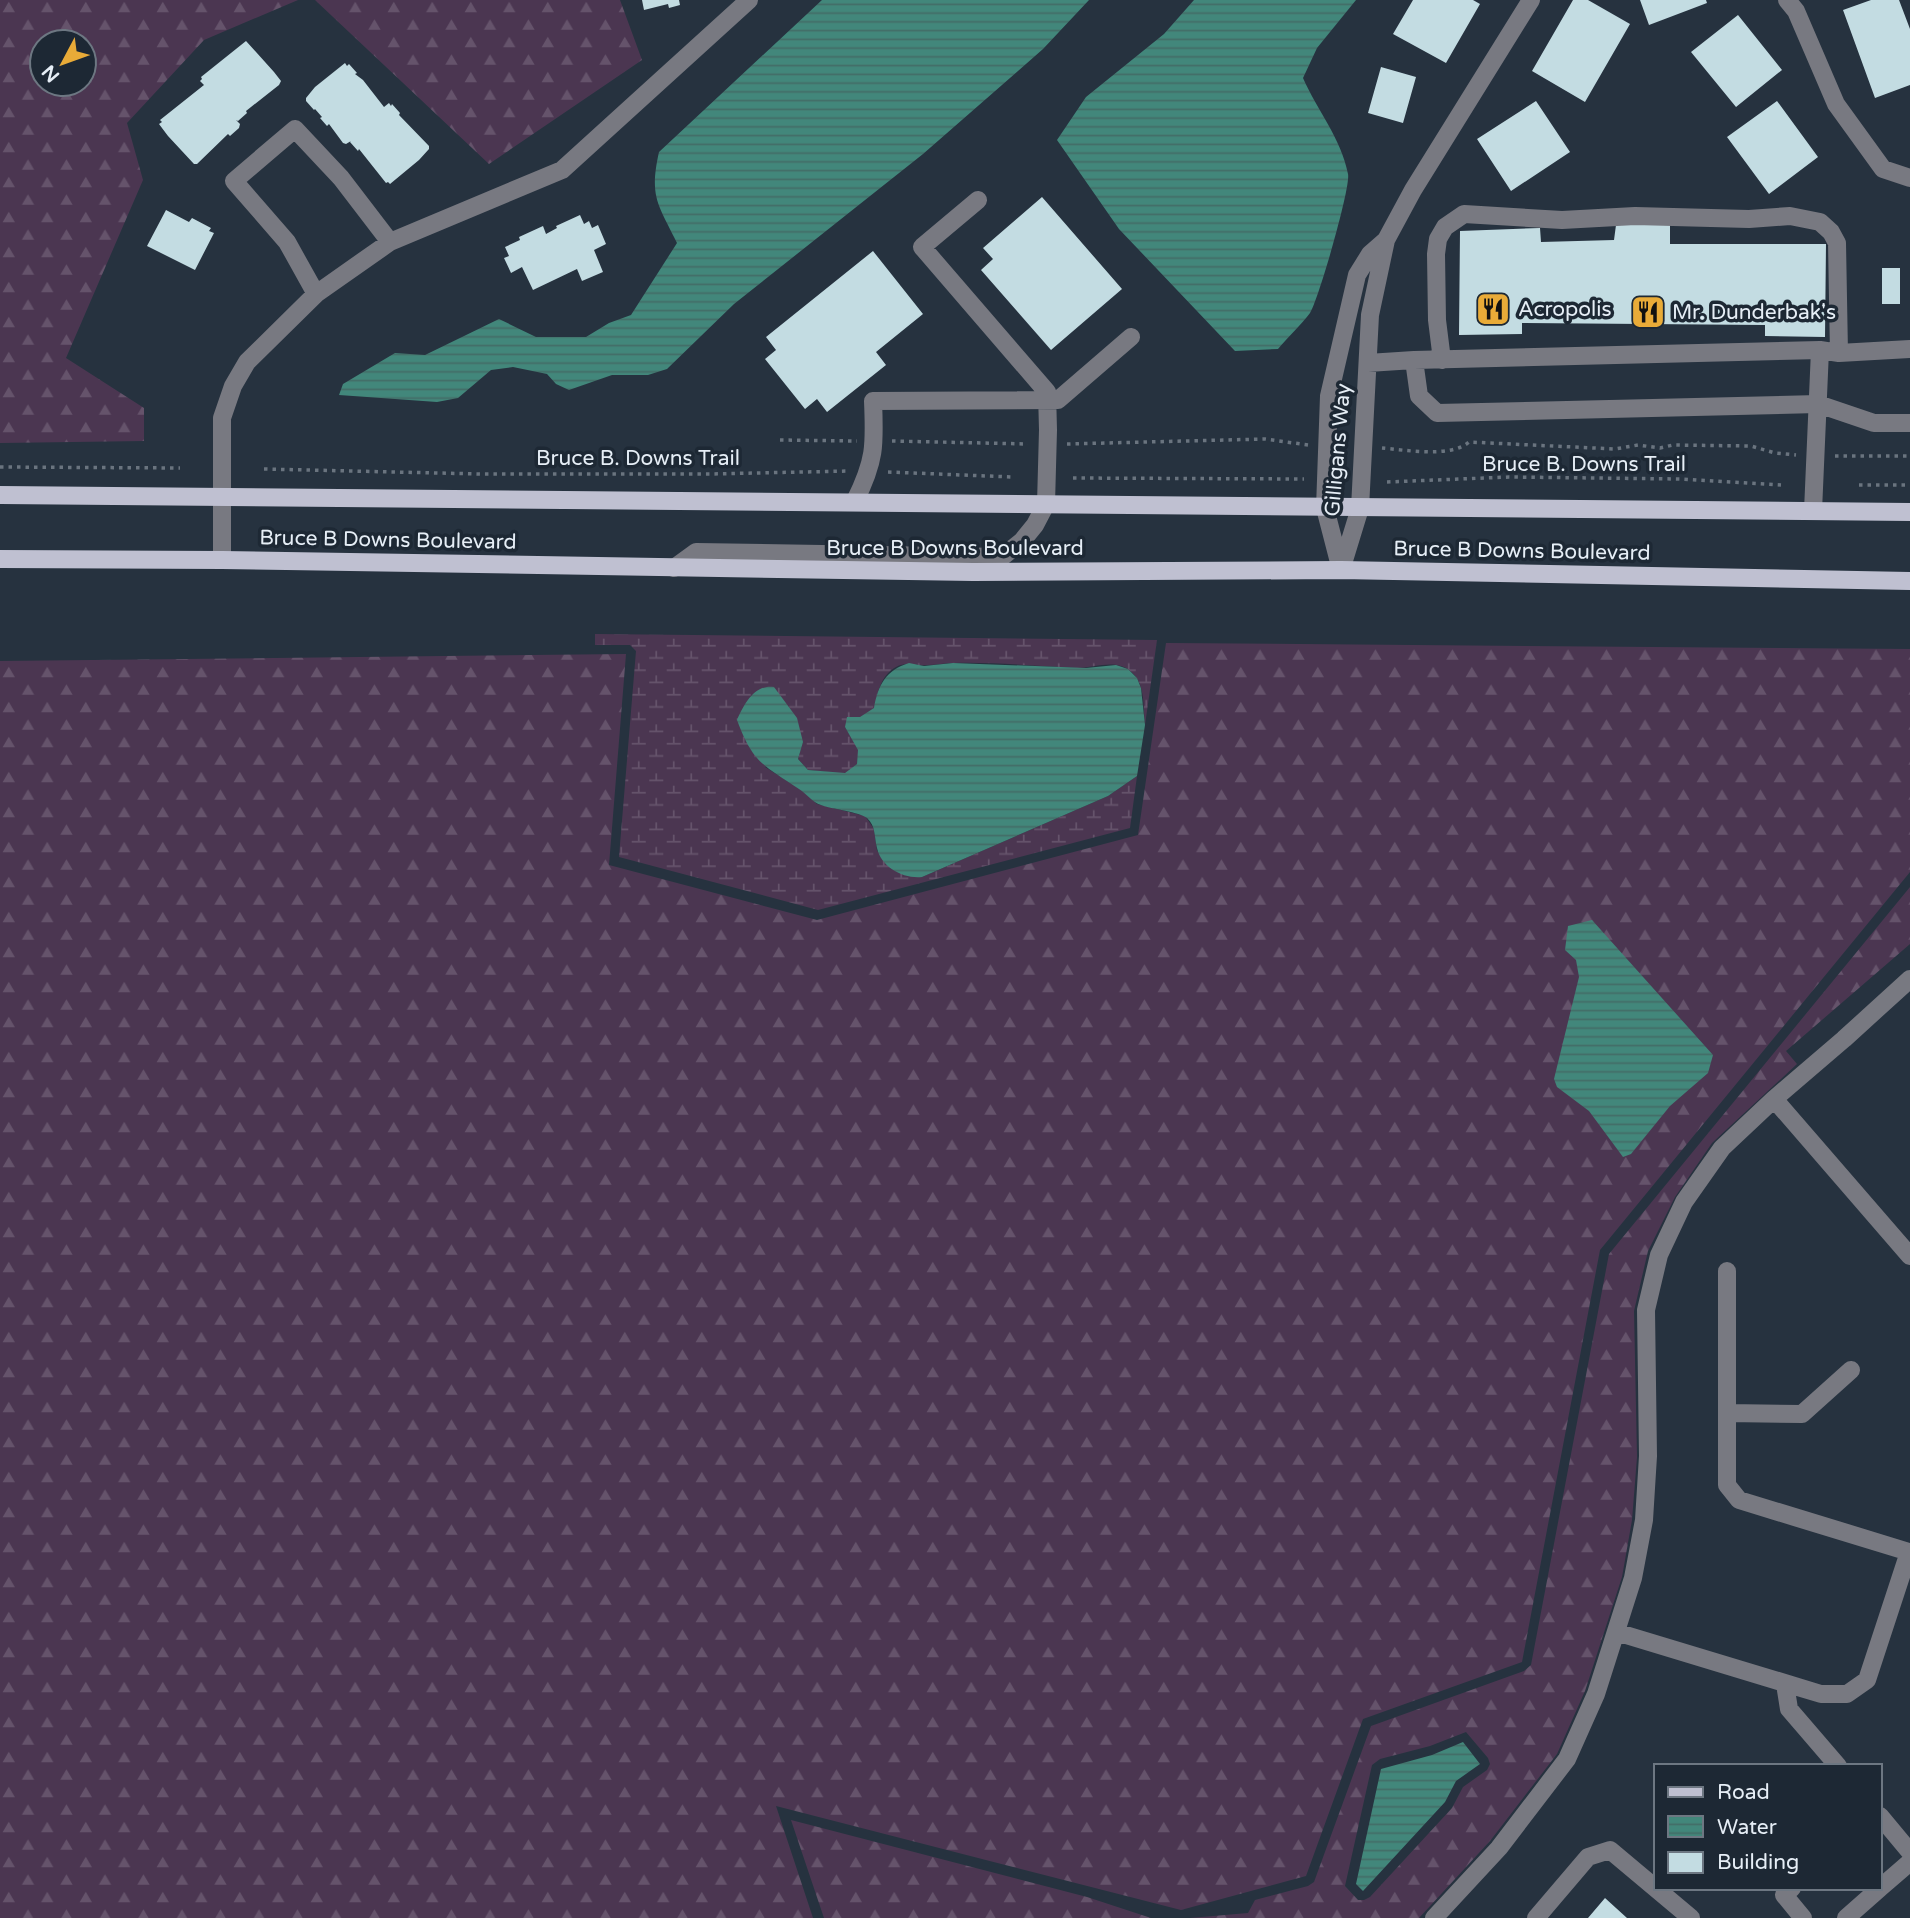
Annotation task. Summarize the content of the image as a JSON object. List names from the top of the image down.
{
  "streets": {
    "main road": ["Bruce B Downs Boulevard"],
    "street": ["Gilligans Way"],
    "path": ["Bruce B. Downs Trail"]
  },
  "crossings": [
    ["Gilligans Way", "Bruce B Downs Boulevard"]
  ],
  "places": {
    "restaurant": ["Acropolis", "Mr. Dunderbak's"]
  },
  "legend": ["Road", "Water", "Building"],
  "north": "bottom left"
}
